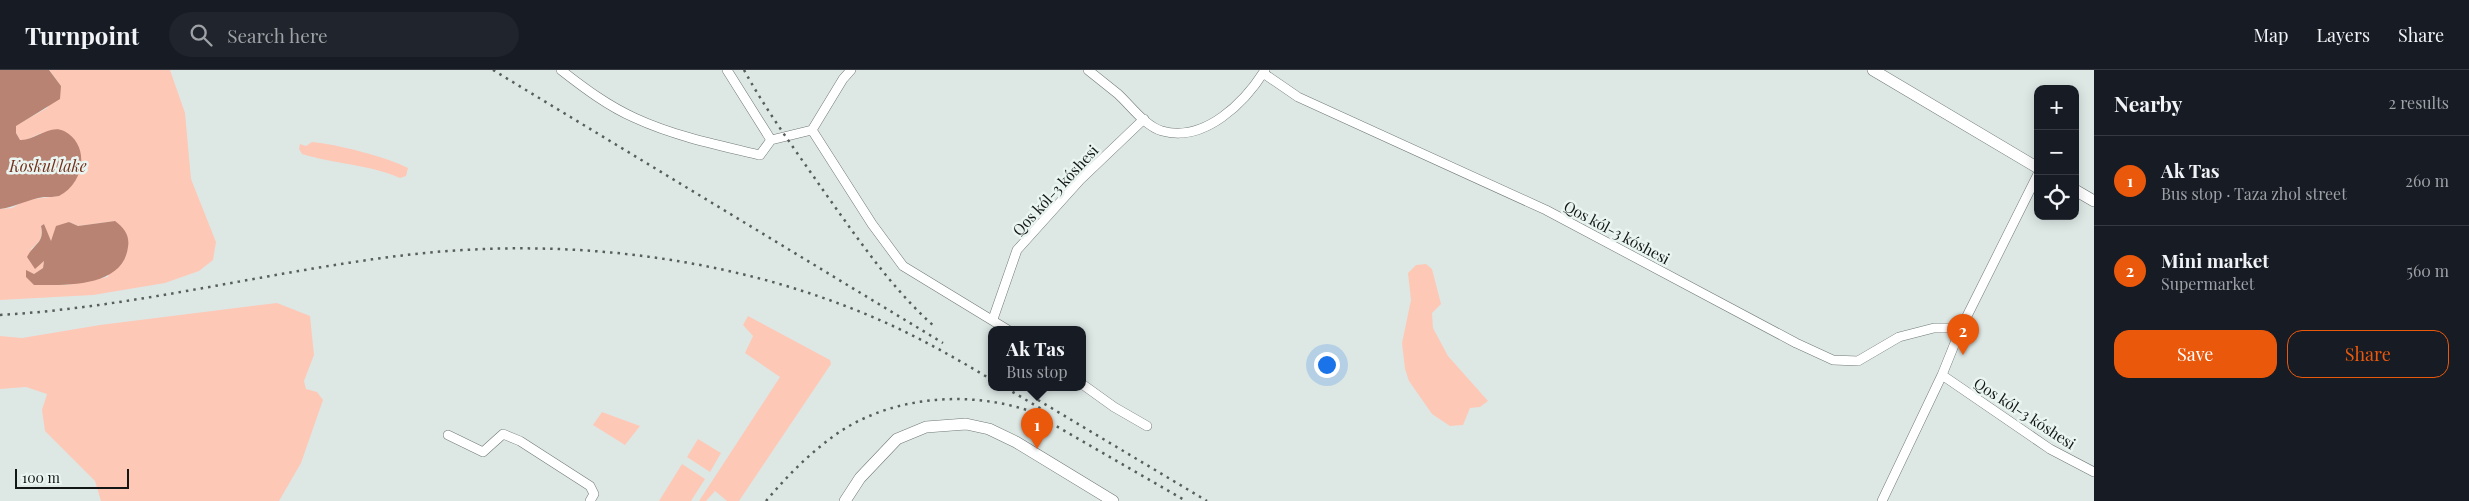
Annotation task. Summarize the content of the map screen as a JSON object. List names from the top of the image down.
{
  "streets": {
    "street": ["Qos kól-3 kóshesi"]
  },
  "water": ["Koskul lake"],
  "scale_bar": "100 m",
  "page": {
    "header": "Turnpoint",
    "search": "Search here",
    "nav": ["Map", "Layers", "Share"],
    "heading": ["Nearby", "2 results"],
    "map_buttons": ["+", "−"],
    "list": [
      {
        "mark": "1",
        "name": "Ak Tas",
        "note": "Bus stop · Taza zhol street",
        "value": "260 m"
      },
      {
        "mark": "2",
        "name": "Mini market",
        "note": "Supermarket",
        "value": "560 m"
      }
    ],
    "pins": ["2", "1"],
    "buttons": ["Save", "Share"],
    "popup": ["Ak Tas", "Bus stop"],
    "scale": "100 m"
  }
}
